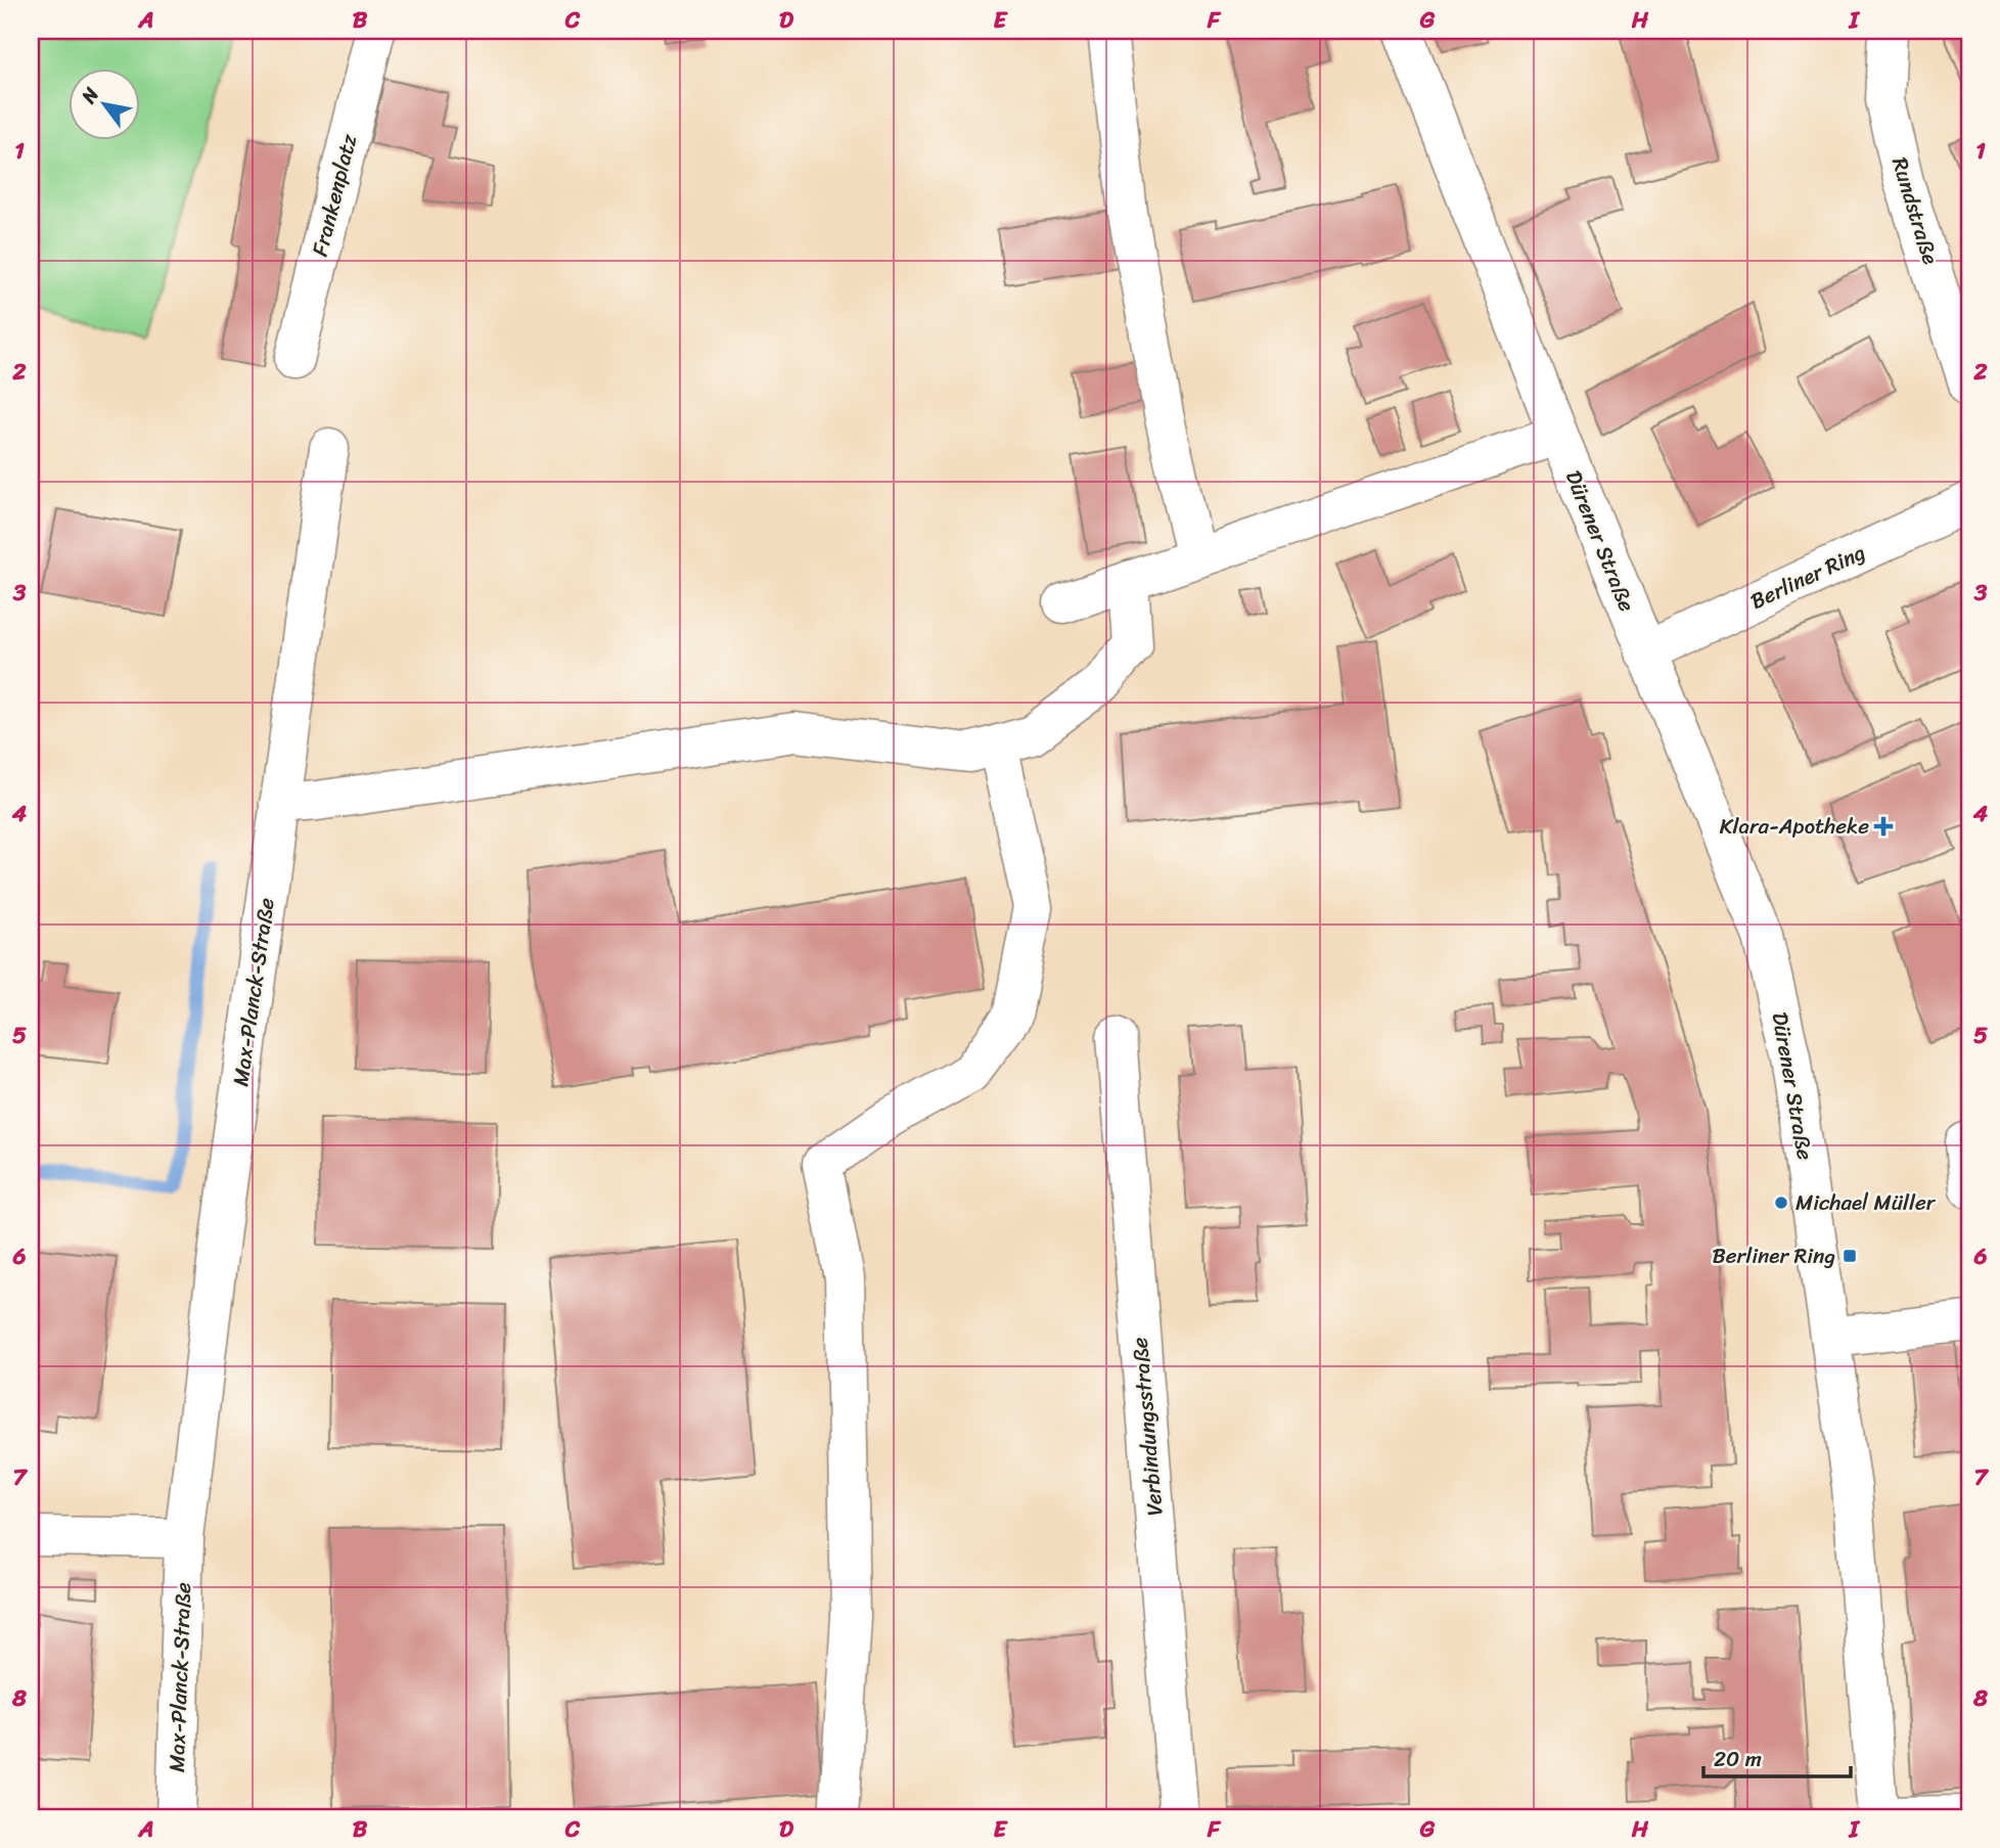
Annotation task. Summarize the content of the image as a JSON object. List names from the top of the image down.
{
  "streets": {
    "street": [
      "Frankenplatz",
      "Rundstraße",
      "Dürener Straße",
      "Berliner Ring",
      "Max-Planck-Straße",
      "Verbindungsstraße"
    ]
  },
  "crossings": [
    ["Dürener Straße", "Berliner Ring"]
  ],
  "places": {
    "health": ["Klara-Apotheke"],
    "other": ["Michael Müller"],
    "transit": ["Berliner Ring"]
  },
  "scale_bar": "20 m",
  "north": "top left",
  "grid": {
    "columns": [
      "A",
      "B",
      "C",
      "D",
      "E",
      "F",
      "G",
      "H",
      "I"
    ],
    "rows": [
      "1",
      "2",
      "3",
      "4",
      "5",
      "6",
      "7",
      "8"
    ]
  }
}
